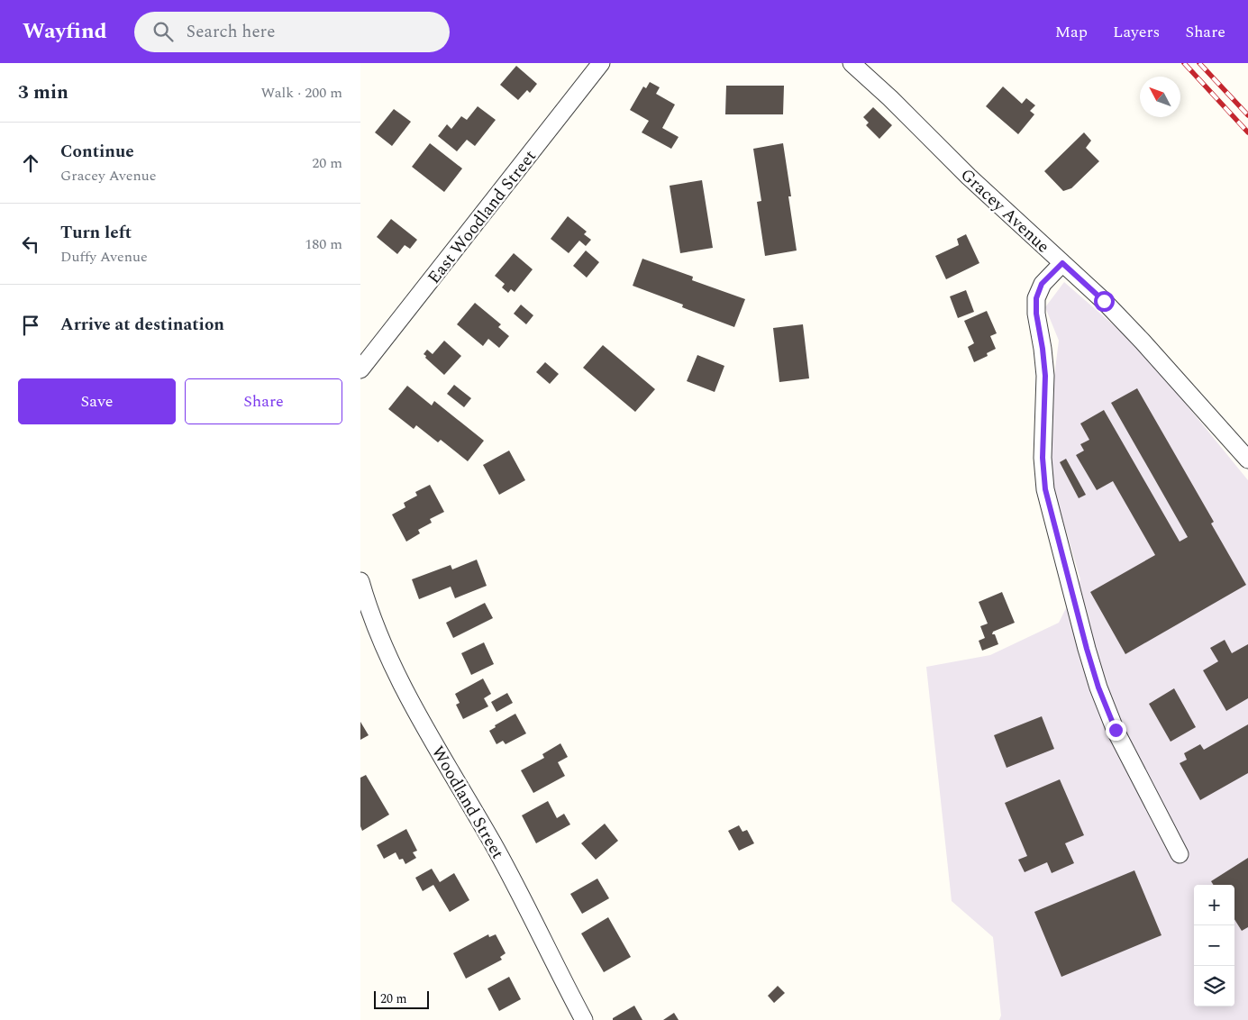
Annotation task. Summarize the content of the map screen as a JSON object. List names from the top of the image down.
{
  "streets": {
    "street": ["Gracey Avenue", "East Woodland Street", "Woodland Street"]
  },
  "scale_bar": "20 m",
  "north": "top left",
  "page": {
    "header": "Wayfind",
    "search": "Search here",
    "nav": ["Map", "Layers", "Share"],
    "heading": ["3 min", "Walk · 200 m"],
    "list": [
      ["Continue", "Gracey Avenue", "20 m"],
      ["Turn left", "Duffy Avenue", "180 m"],
      "Arrive at destination"
    ],
    "buttons": ["Save", "Share"],
    "map_buttons": ["+", "−"],
    "scale": "20 m"
  }
}
